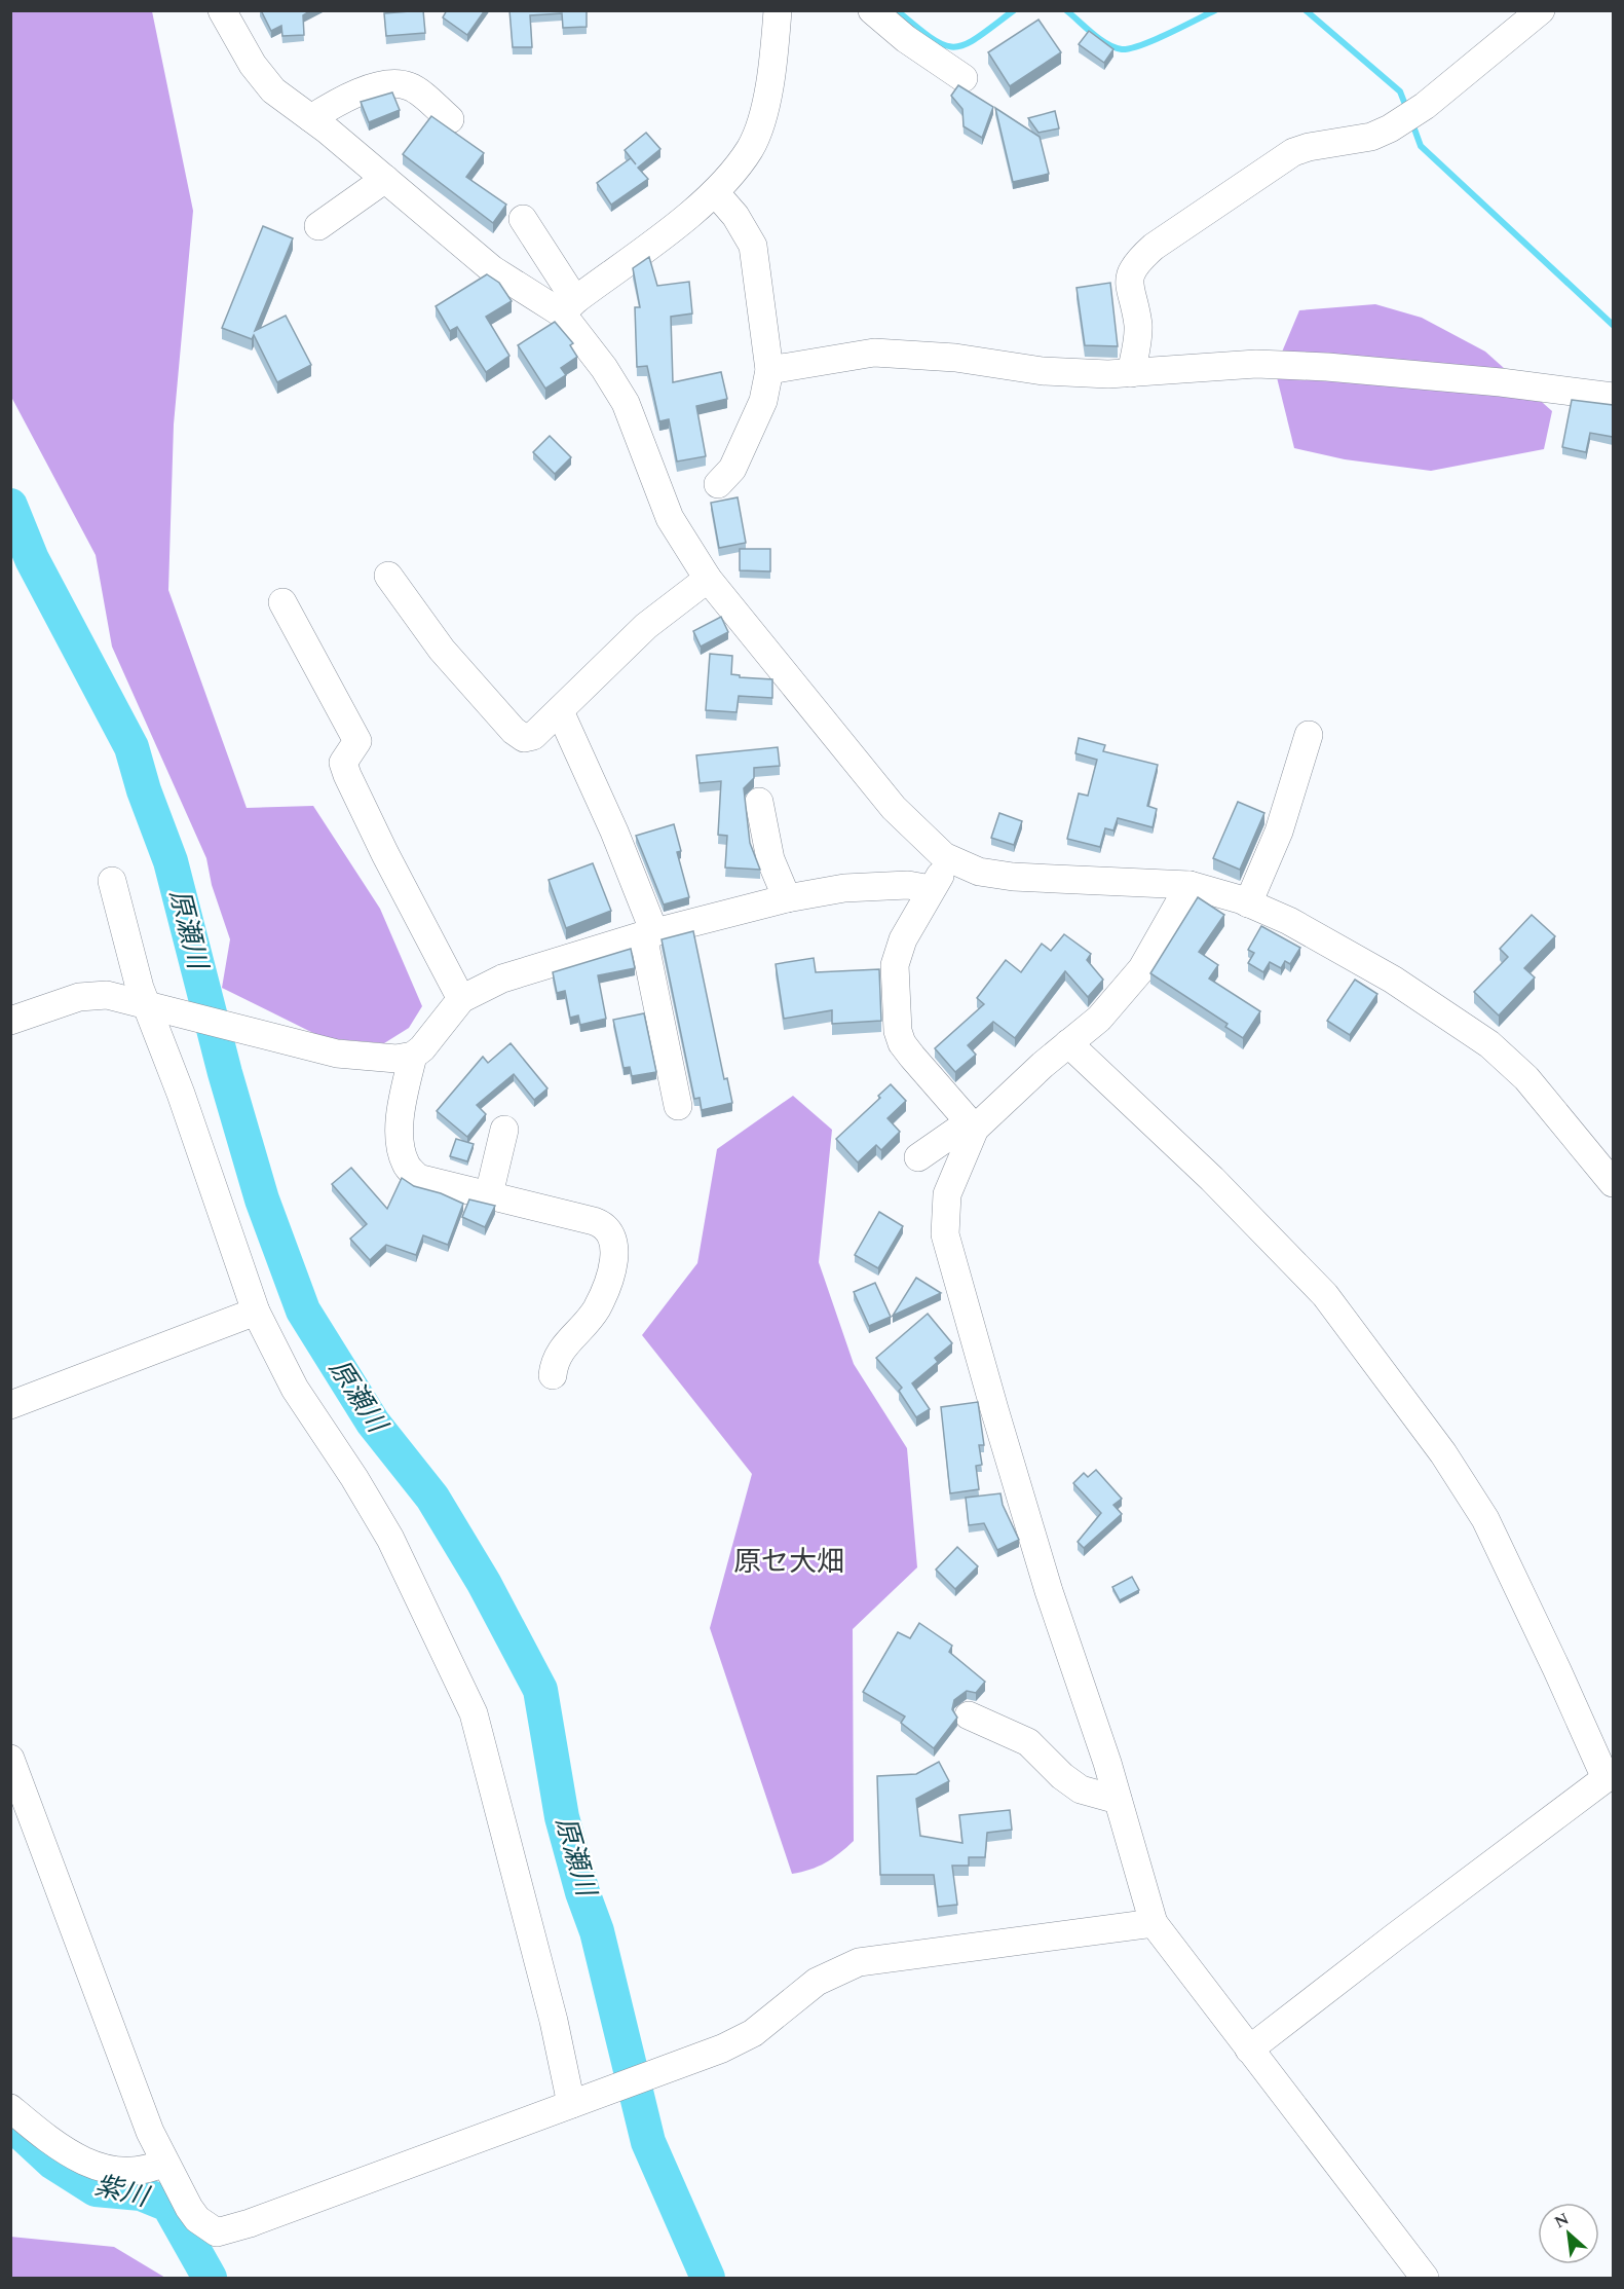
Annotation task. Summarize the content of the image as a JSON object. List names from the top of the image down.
{
  "districts": ["原セ大畑"],
  "water": ["原瀬川", "紫川"],
  "north": "top left"
}
